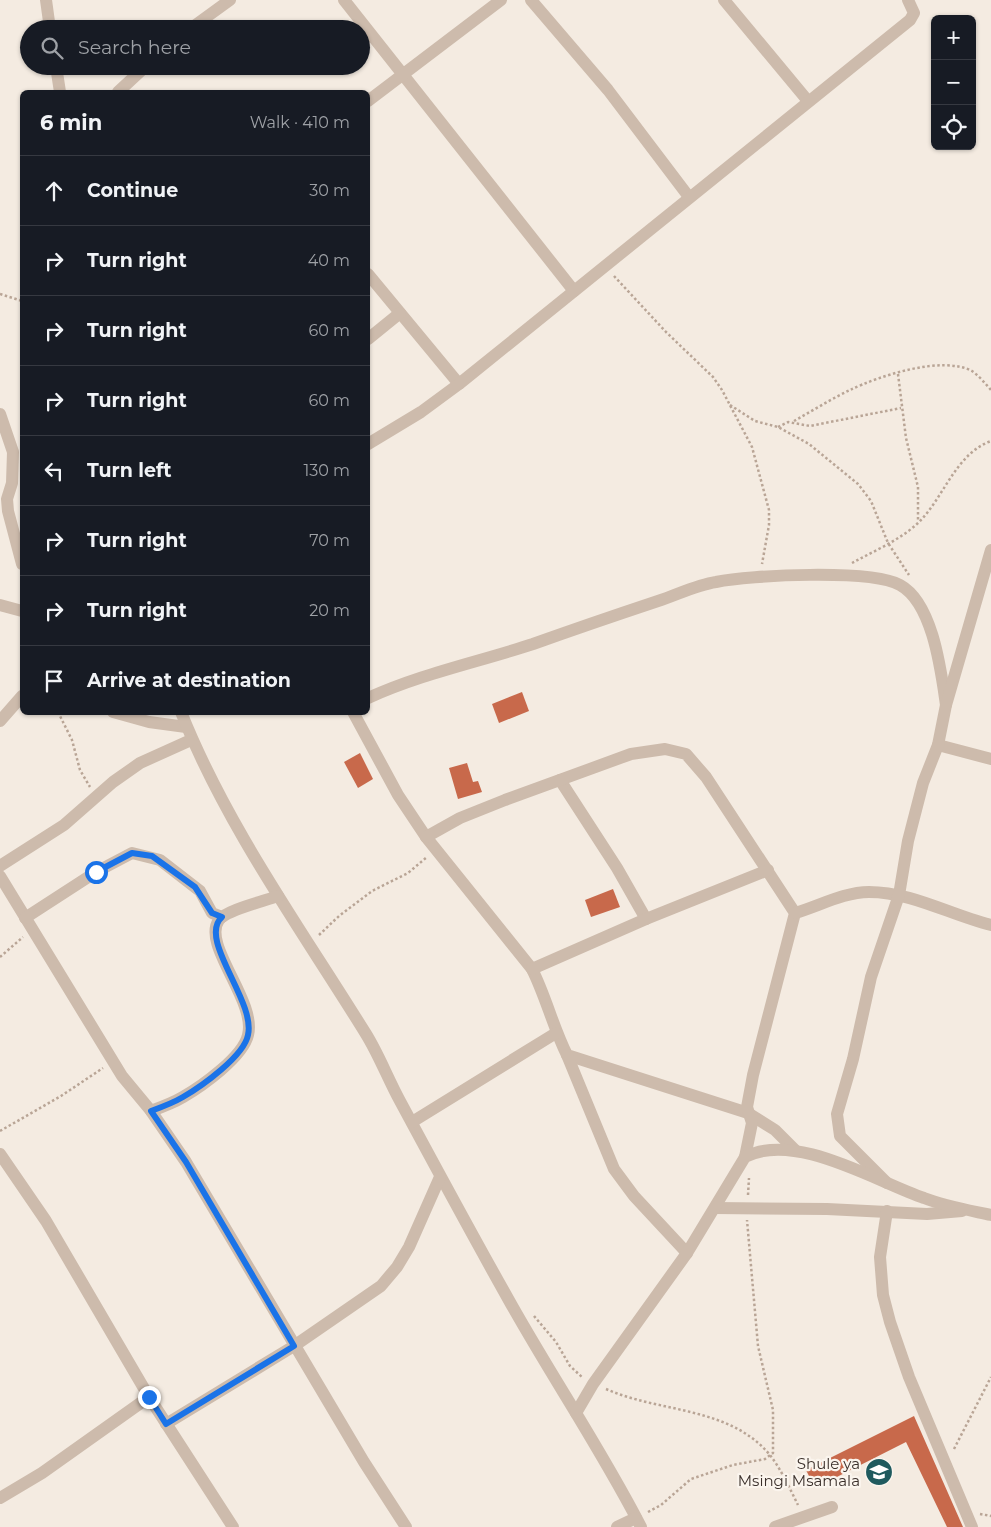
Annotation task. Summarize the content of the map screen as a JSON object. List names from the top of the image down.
{
  "places": {
    "school or university": ["Shule ya Msingi Msamala"]
  },
  "page": {
    "map_buttons": ["+", "−"],
    "search": "Search here",
    "heading": ["6 min", "Walk · 410 m"],
    "list": [
      ["Continue", "30 m"],
      ["Turn right", "40 m"],
      ["Turn right", "60 m"],
      ["Turn right", "60 m"],
      ["Turn left", "130 m"],
      ["Turn right", "70 m"],
      ["Turn right", "20 m"],
      "Arrive at destination"
    ]
  }
}
